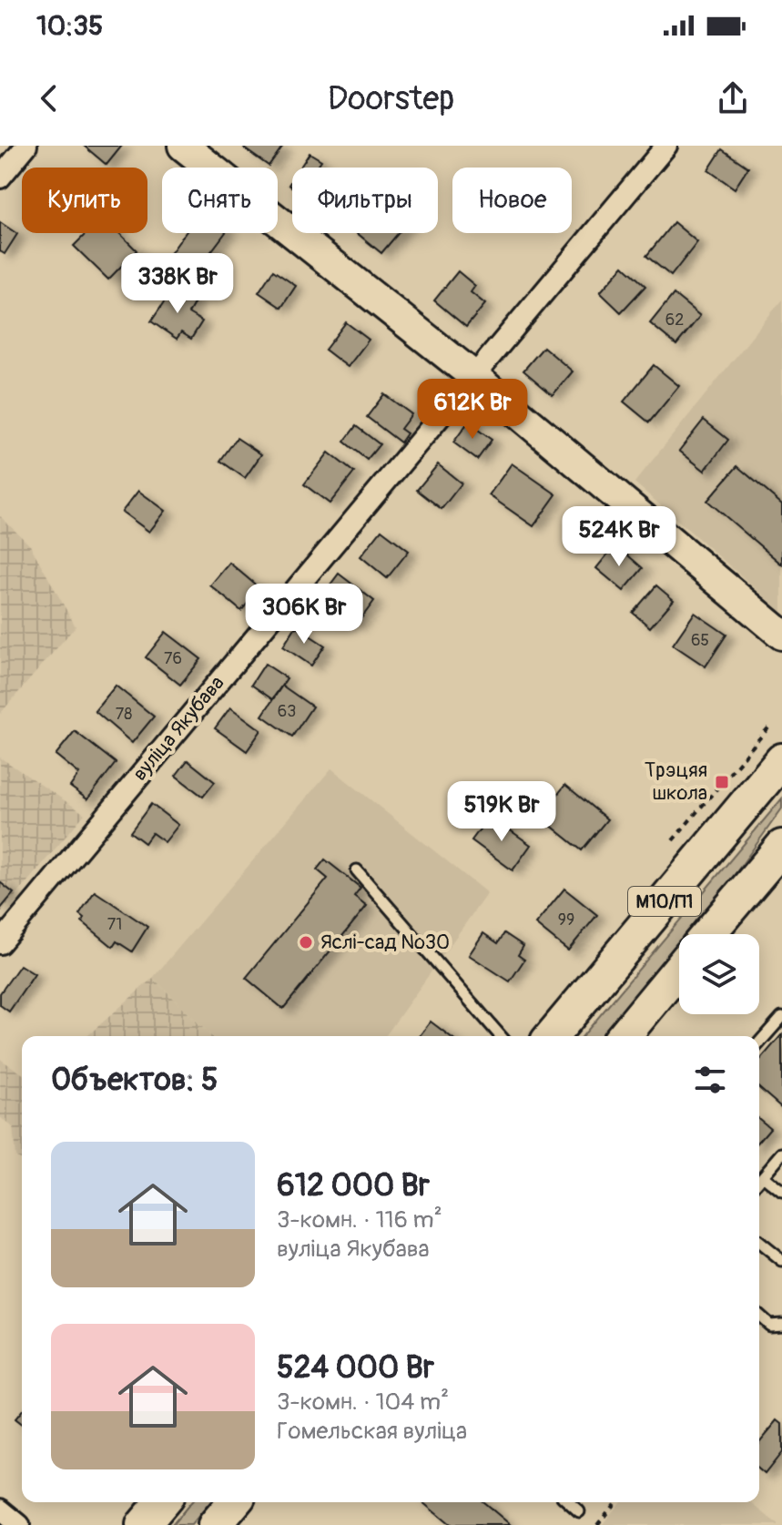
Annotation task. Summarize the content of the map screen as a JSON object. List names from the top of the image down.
{
  "streets": {
    "main road": ["М10/П1"],
    "street": ["вуліца Якубава"]
  },
  "places": {
    "transit": ["Трэцяя школа"],
    "other": ["Яслі-сад №30"]
  },
  "house_numbers": [
    "62",
    "65",
    "76",
    "63",
    "78",
    "99",
    "71"
  ],
  "page": {
    "status": "10:35",
    "header": "Doorstep",
    "chip": [
      "Купить",
      "Снять",
      "Фильтры",
      "Новое"
    ],
    "price": [
      "338K Br",
      "612K Br",
      "524K Br",
      "306K Br",
      "519K Br"
    ],
    "heading": "Объектов: 5",
    "list": [
      {
        "name": "612 000 Br",
        "note": "3-комн. · 116 m² · вуліца Якубава"
      },
      {
        "name": "524 000 Br",
        "note": "3-комн. · 104 m² · Гомельская вуліца"
      }
    ]
  }
}
